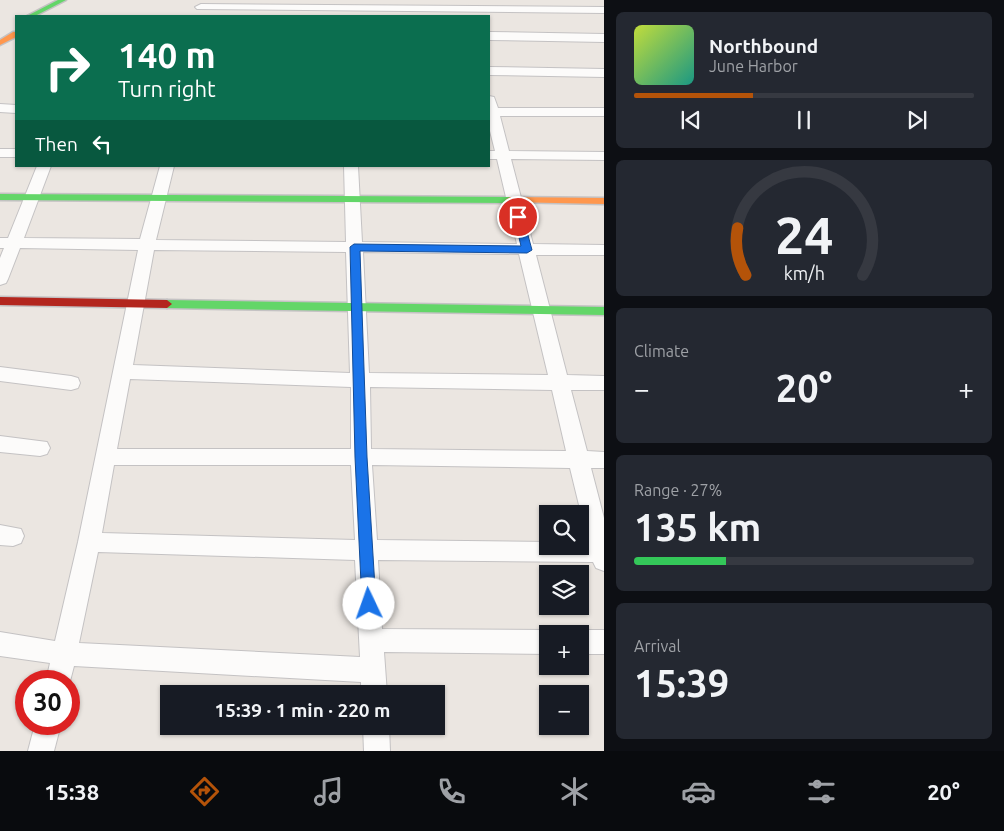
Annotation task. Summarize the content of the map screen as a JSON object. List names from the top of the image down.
{
  "page": {
    "turn": ["140 m", "Turn right"],
    "song": ["Northbound", "June Harbor"],
    "then": "Then",
    "tile": [
      "Climate",
      ["Range · 27%", "135 km"],
      ["Arrival", "15:39"]
    ],
    "heat": ["−", "20°", "+"],
    "map_buttons": ["+", "−"],
    "limit": "30",
    "trip": "15:39 · 1 min · 220 m",
    "tabs": ["15:38", "20°"],
    "gauge": ["24", "km/h"]
  }
}
